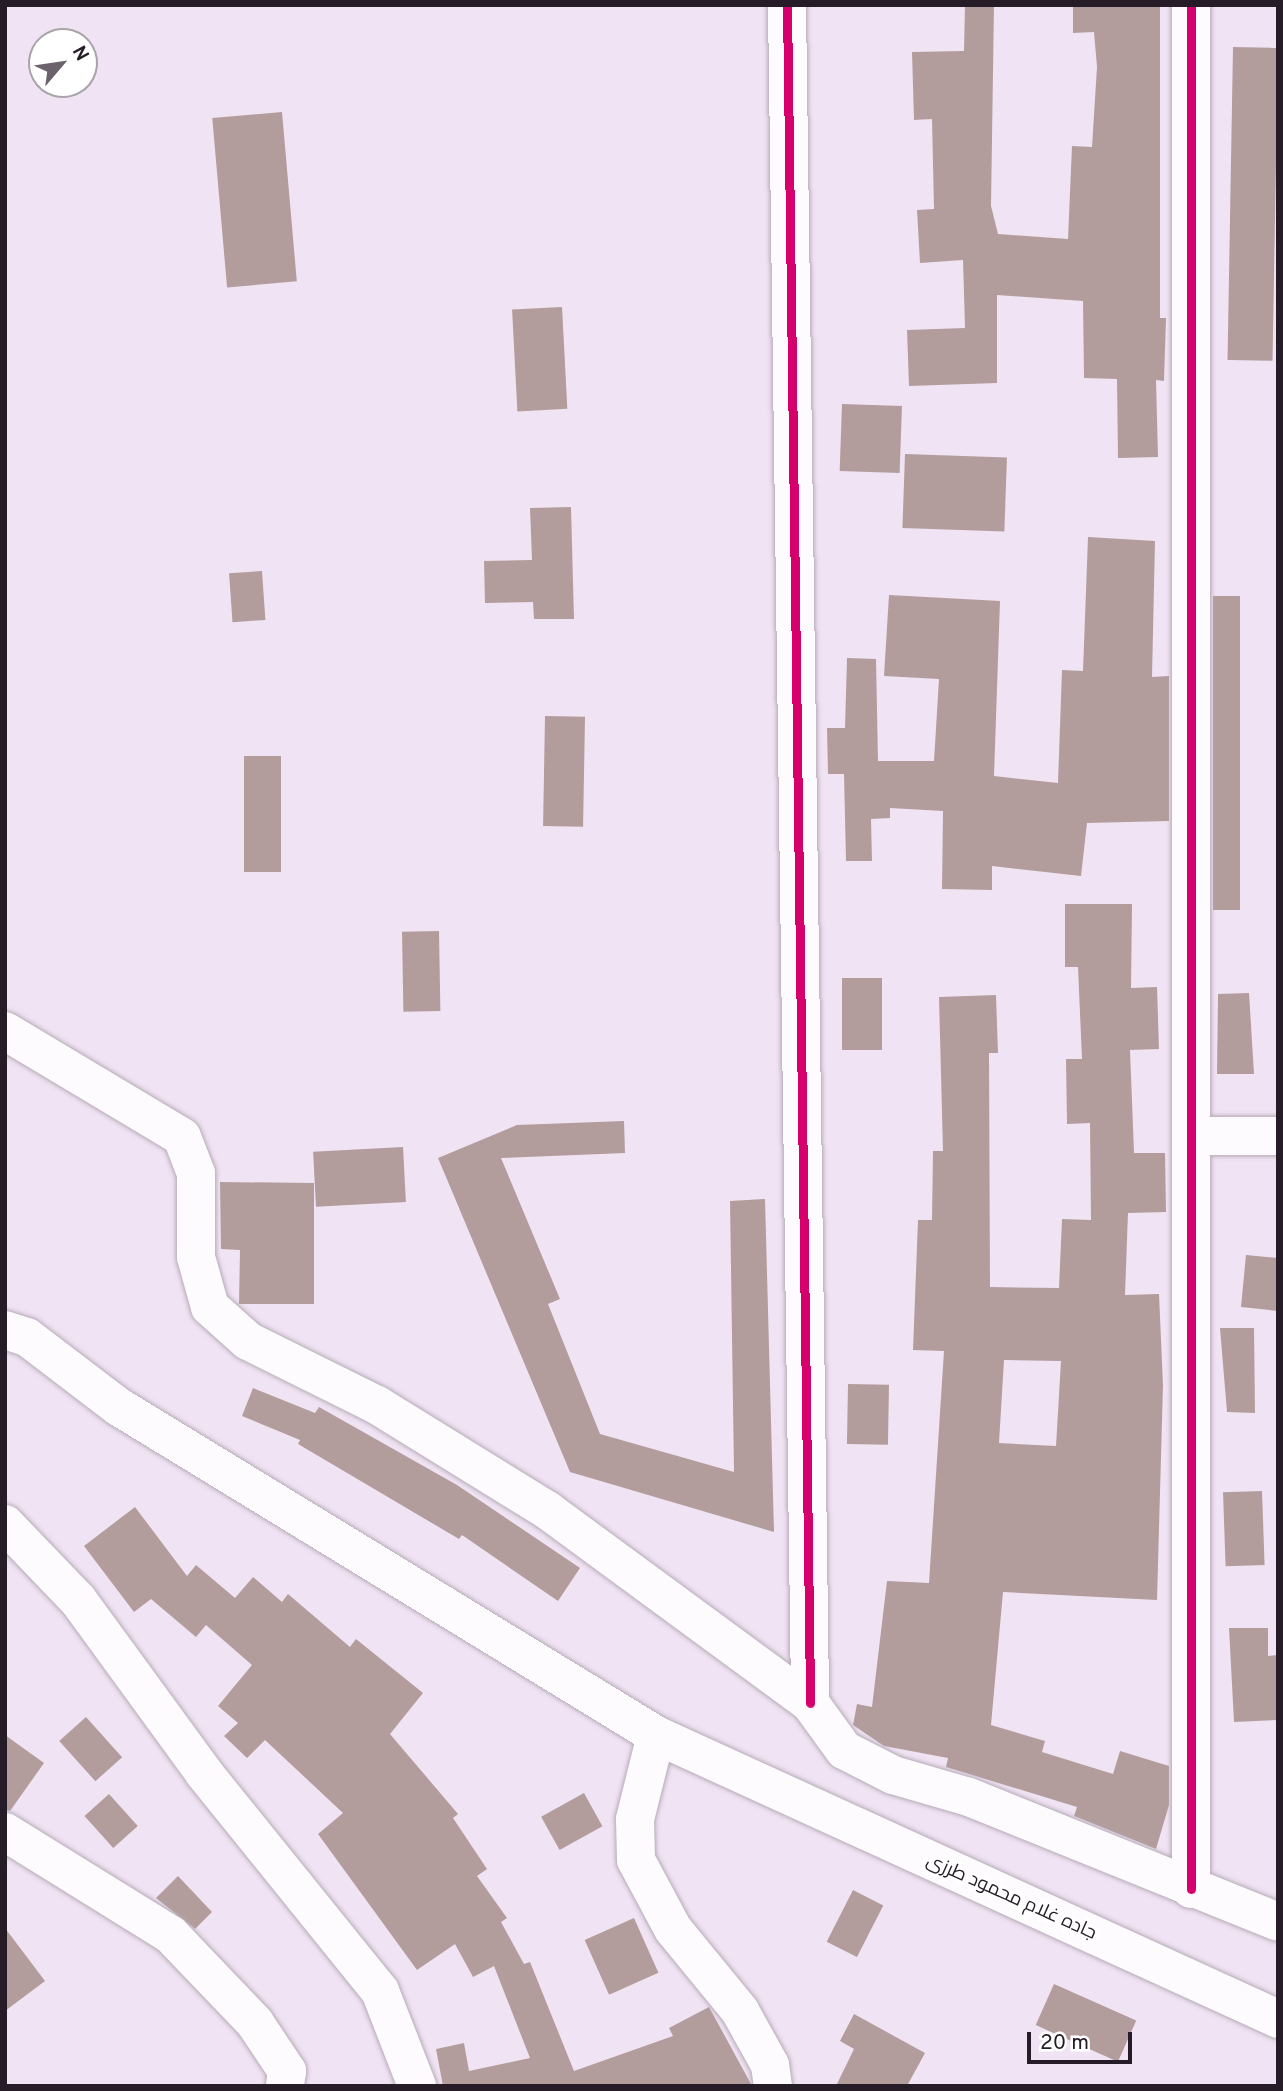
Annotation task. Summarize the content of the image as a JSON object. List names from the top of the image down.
{
  "streets": {
    "street": ["جاده غلام‌ محمود طرزی"]
  },
  "scale_bar": "20 m",
  "north": "top right"
}
